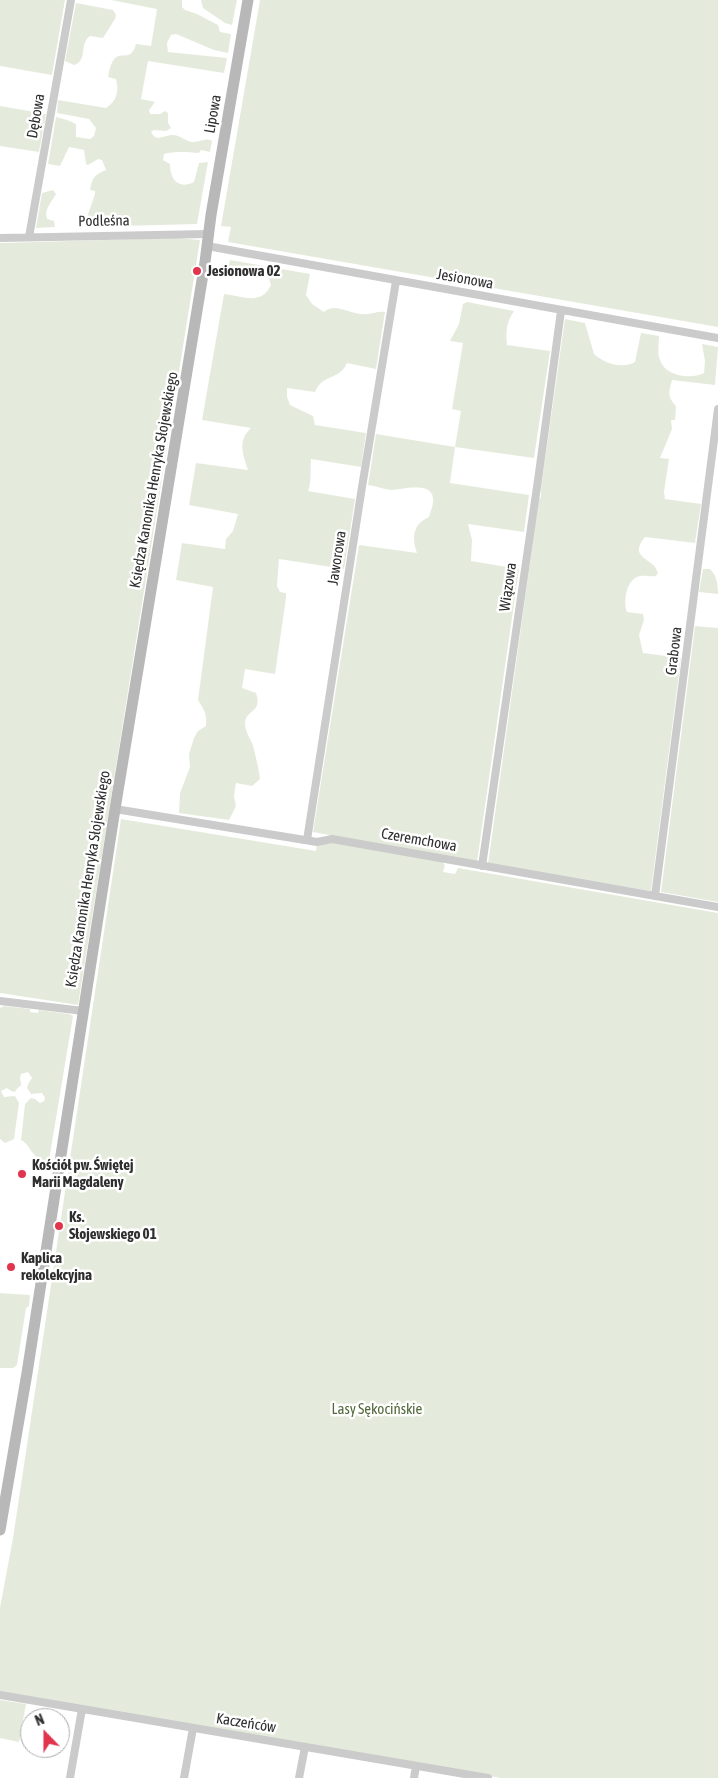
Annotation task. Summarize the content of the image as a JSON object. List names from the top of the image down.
{
  "streets": {
    "street": [
      "Lipowa",
      "Dębowa",
      "Podleśna",
      "Jesionowa",
      "Księdza Kanonika Henryka Słojewskiego",
      "Jaworowa",
      "Wiązowa",
      "Grabowa",
      "Czeremchowa",
      "Kaczeńców"
    ]
  },
  "crossings": [
    ["Lipowa", "Podleśna"],
    ["Lipowa", "Księdza Kanonika Henryka Słojewskiego"],
    ["Dębowa", "Podleśna"],
    ["Podleśna", "Księdza Kanonika Henryka Słojewskiego"],
    ["Jesionowa", "Księdza Kanonika Henryka Słojewskiego"],
    ["Jesionowa", "Jaworowa"],
    ["Jesionowa", "Wiązowa"],
    ["Księdza Kanonika Henryka Słojewskiego", "Czeremchowa"],
    ["Jaworowa", "Czeremchowa"],
    ["Wiązowa", "Czeremchowa"],
    ["Grabowa", "Czeremchowa"]
  ],
  "parks": ["Lasy Sękocińskie"],
  "places": [
    "Jesionowa 02",
    "Kościół pw. Świętej Marii Magdaleny",
    "Ks. Słojewskiego 01",
    "Kaplica rekolekcyjna"
  ],
  "north": "top"
}
